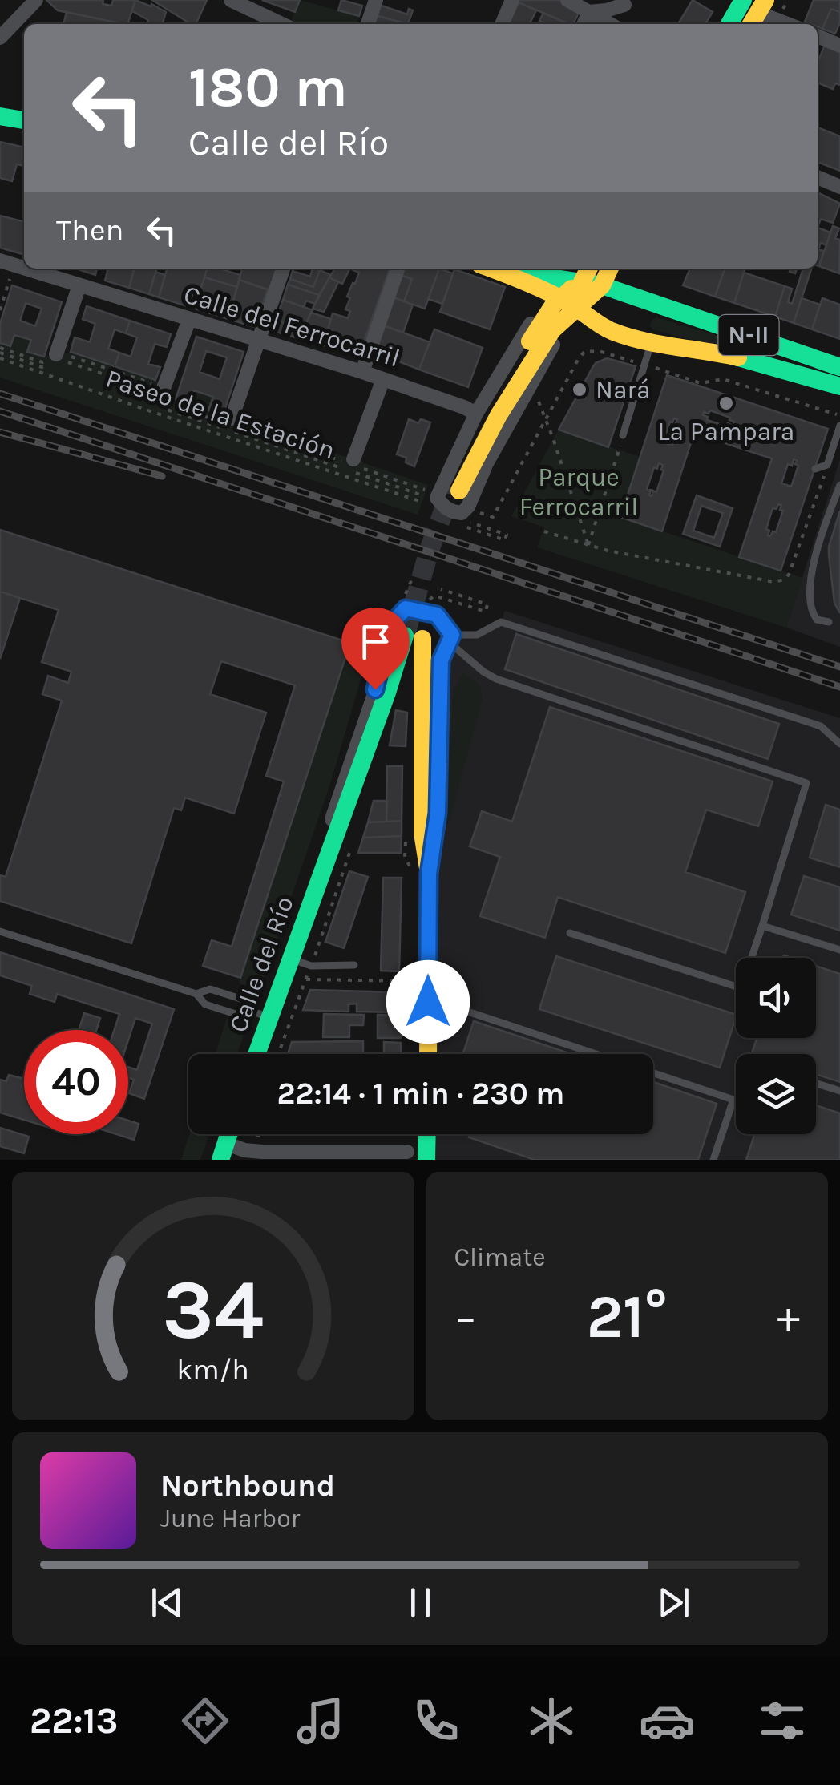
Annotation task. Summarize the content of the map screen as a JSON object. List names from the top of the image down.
{
  "streets": {
    "street": ["Calle del Ferrocarril", "N-II", "Calle del Río"],
    "path": ["Paseo de la Estación"]
  },
  "parks": ["Parque Ferrocarril"],
  "places": ["Nará", "La Pampara"],
  "page": {
    "turn": ["180 m", "Calle del Río"],
    "then": "Then",
    "limit": "40",
    "trip": "22:14 · 1 min · 230 m",
    "tile": "Climate",
    "heat": ["−", "21°", "+"],
    "song": ["Northbound", "June Harbor"],
    "tabs": "22:13",
    "gauge": ["34", "km/h"]
  }
}
